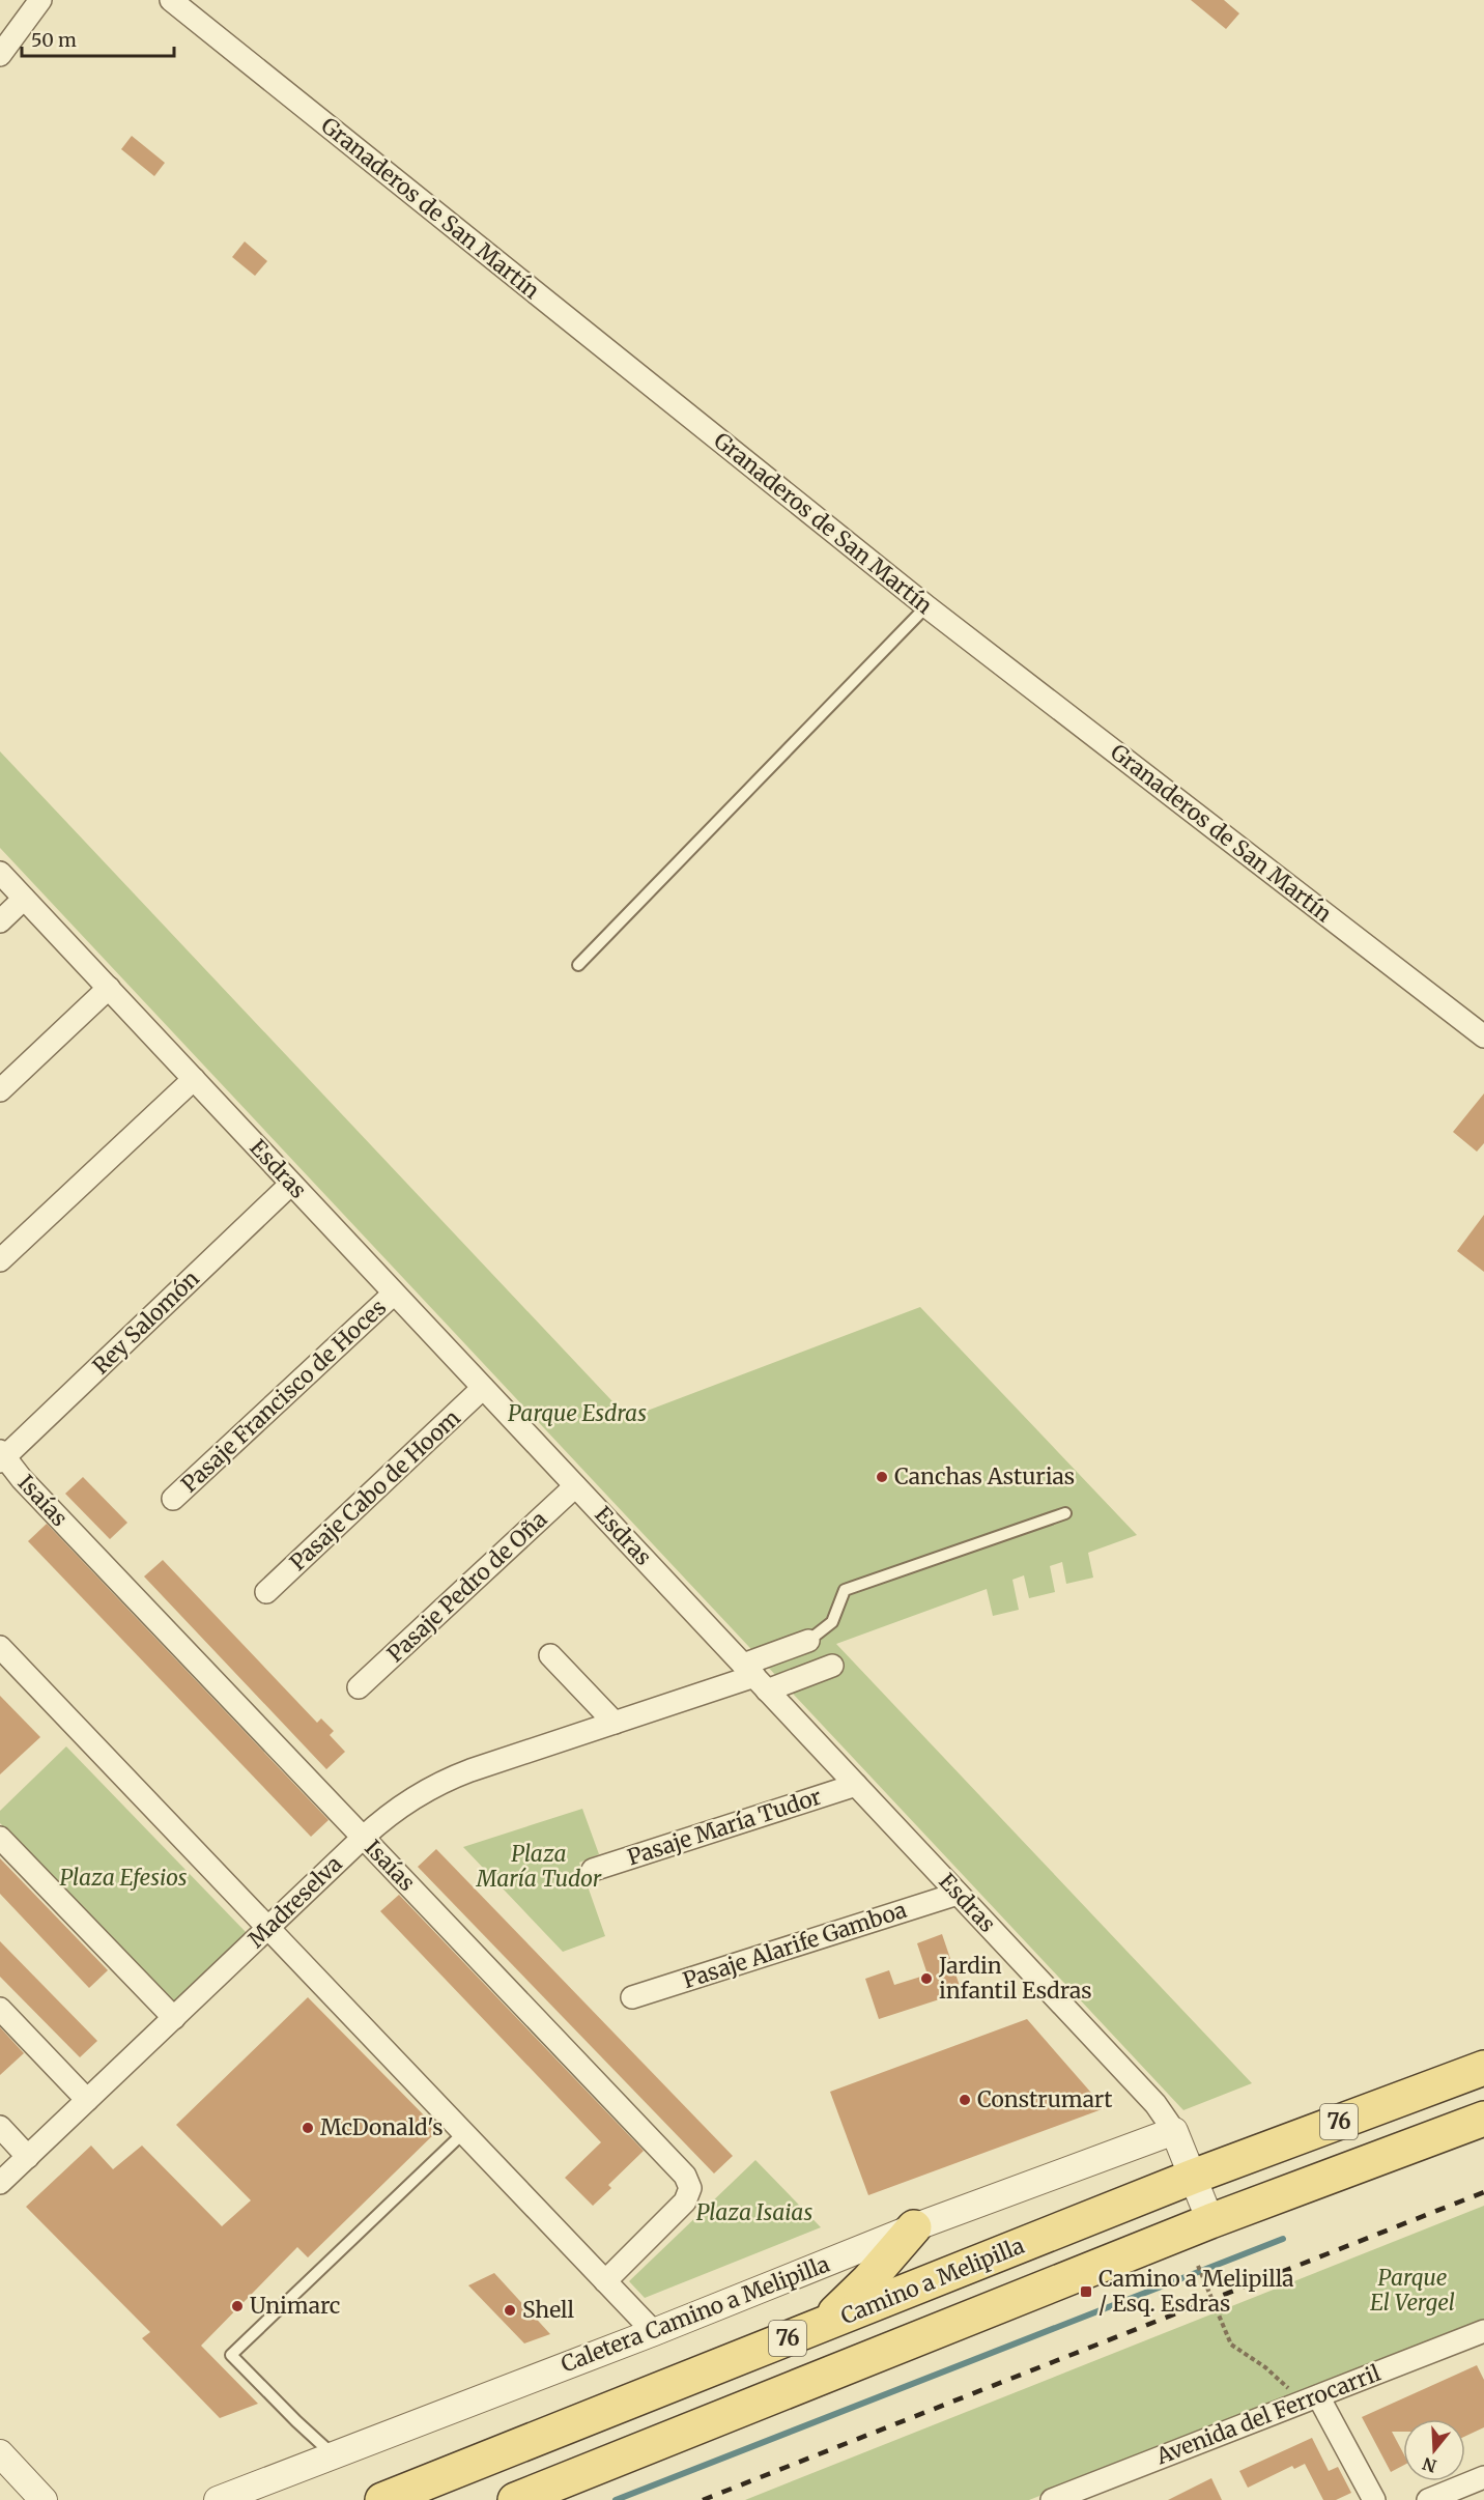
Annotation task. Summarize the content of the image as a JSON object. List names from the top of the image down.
{
  "streets": {
    "main road": ["76", "Camino a Melipilla"],
    "street": [
      "Granaderos de San Martín",
      "Esdras",
      "Rey Salomón",
      "Pasaje Francisco de Hoces",
      "Pasaje Cabo de Hoom",
      "Isaías",
      "Pasaje Pedro de Oña",
      "Pasaje María Tudor",
      "Madreselva",
      "Pasaje Alarife Gamboa",
      "Caletera Camino a Melipilla",
      "Avenida del Ferrocarril"
    ]
  },
  "crossings": [
    ["Esdras", "Rey Salomón"],
    ["Esdras", "Pasaje Francisco de Hoces"],
    ["Esdras", "Pasaje Cabo de Hoom"],
    ["Esdras", "Pasaje Pedro de Oña"],
    ["Esdras", "Pasaje María Tudor"],
    ["Esdras", "Madreselva"],
    ["Esdras", "Pasaje Alarife Gamboa"],
    ["Esdras", "76"],
    ["Esdras", "Camino a Melipilla"],
    ["Esdras", "Caletera Camino a Melipilla"],
    ["Rey Salomón", "Isaías"],
    ["Isaías", "Madreselva"]
  ],
  "parks": [
    "Parque Esdras",
    "Plaza María Tudor",
    "Plaza Efesios",
    "Plaza Isaias",
    "Parque El Vergel"
  ],
  "places": {
    "other": [
      "Canchas Asturias",
      "Jardin infantil Esdras",
      "Construmart",
      "McDonald's",
      "Unimarc",
      "Shell"
    ],
    "transit": ["Camino a Melipilla / Esq. Esdras"]
  },
  "scale_bar": "50 m",
  "north": "bottom"
}
